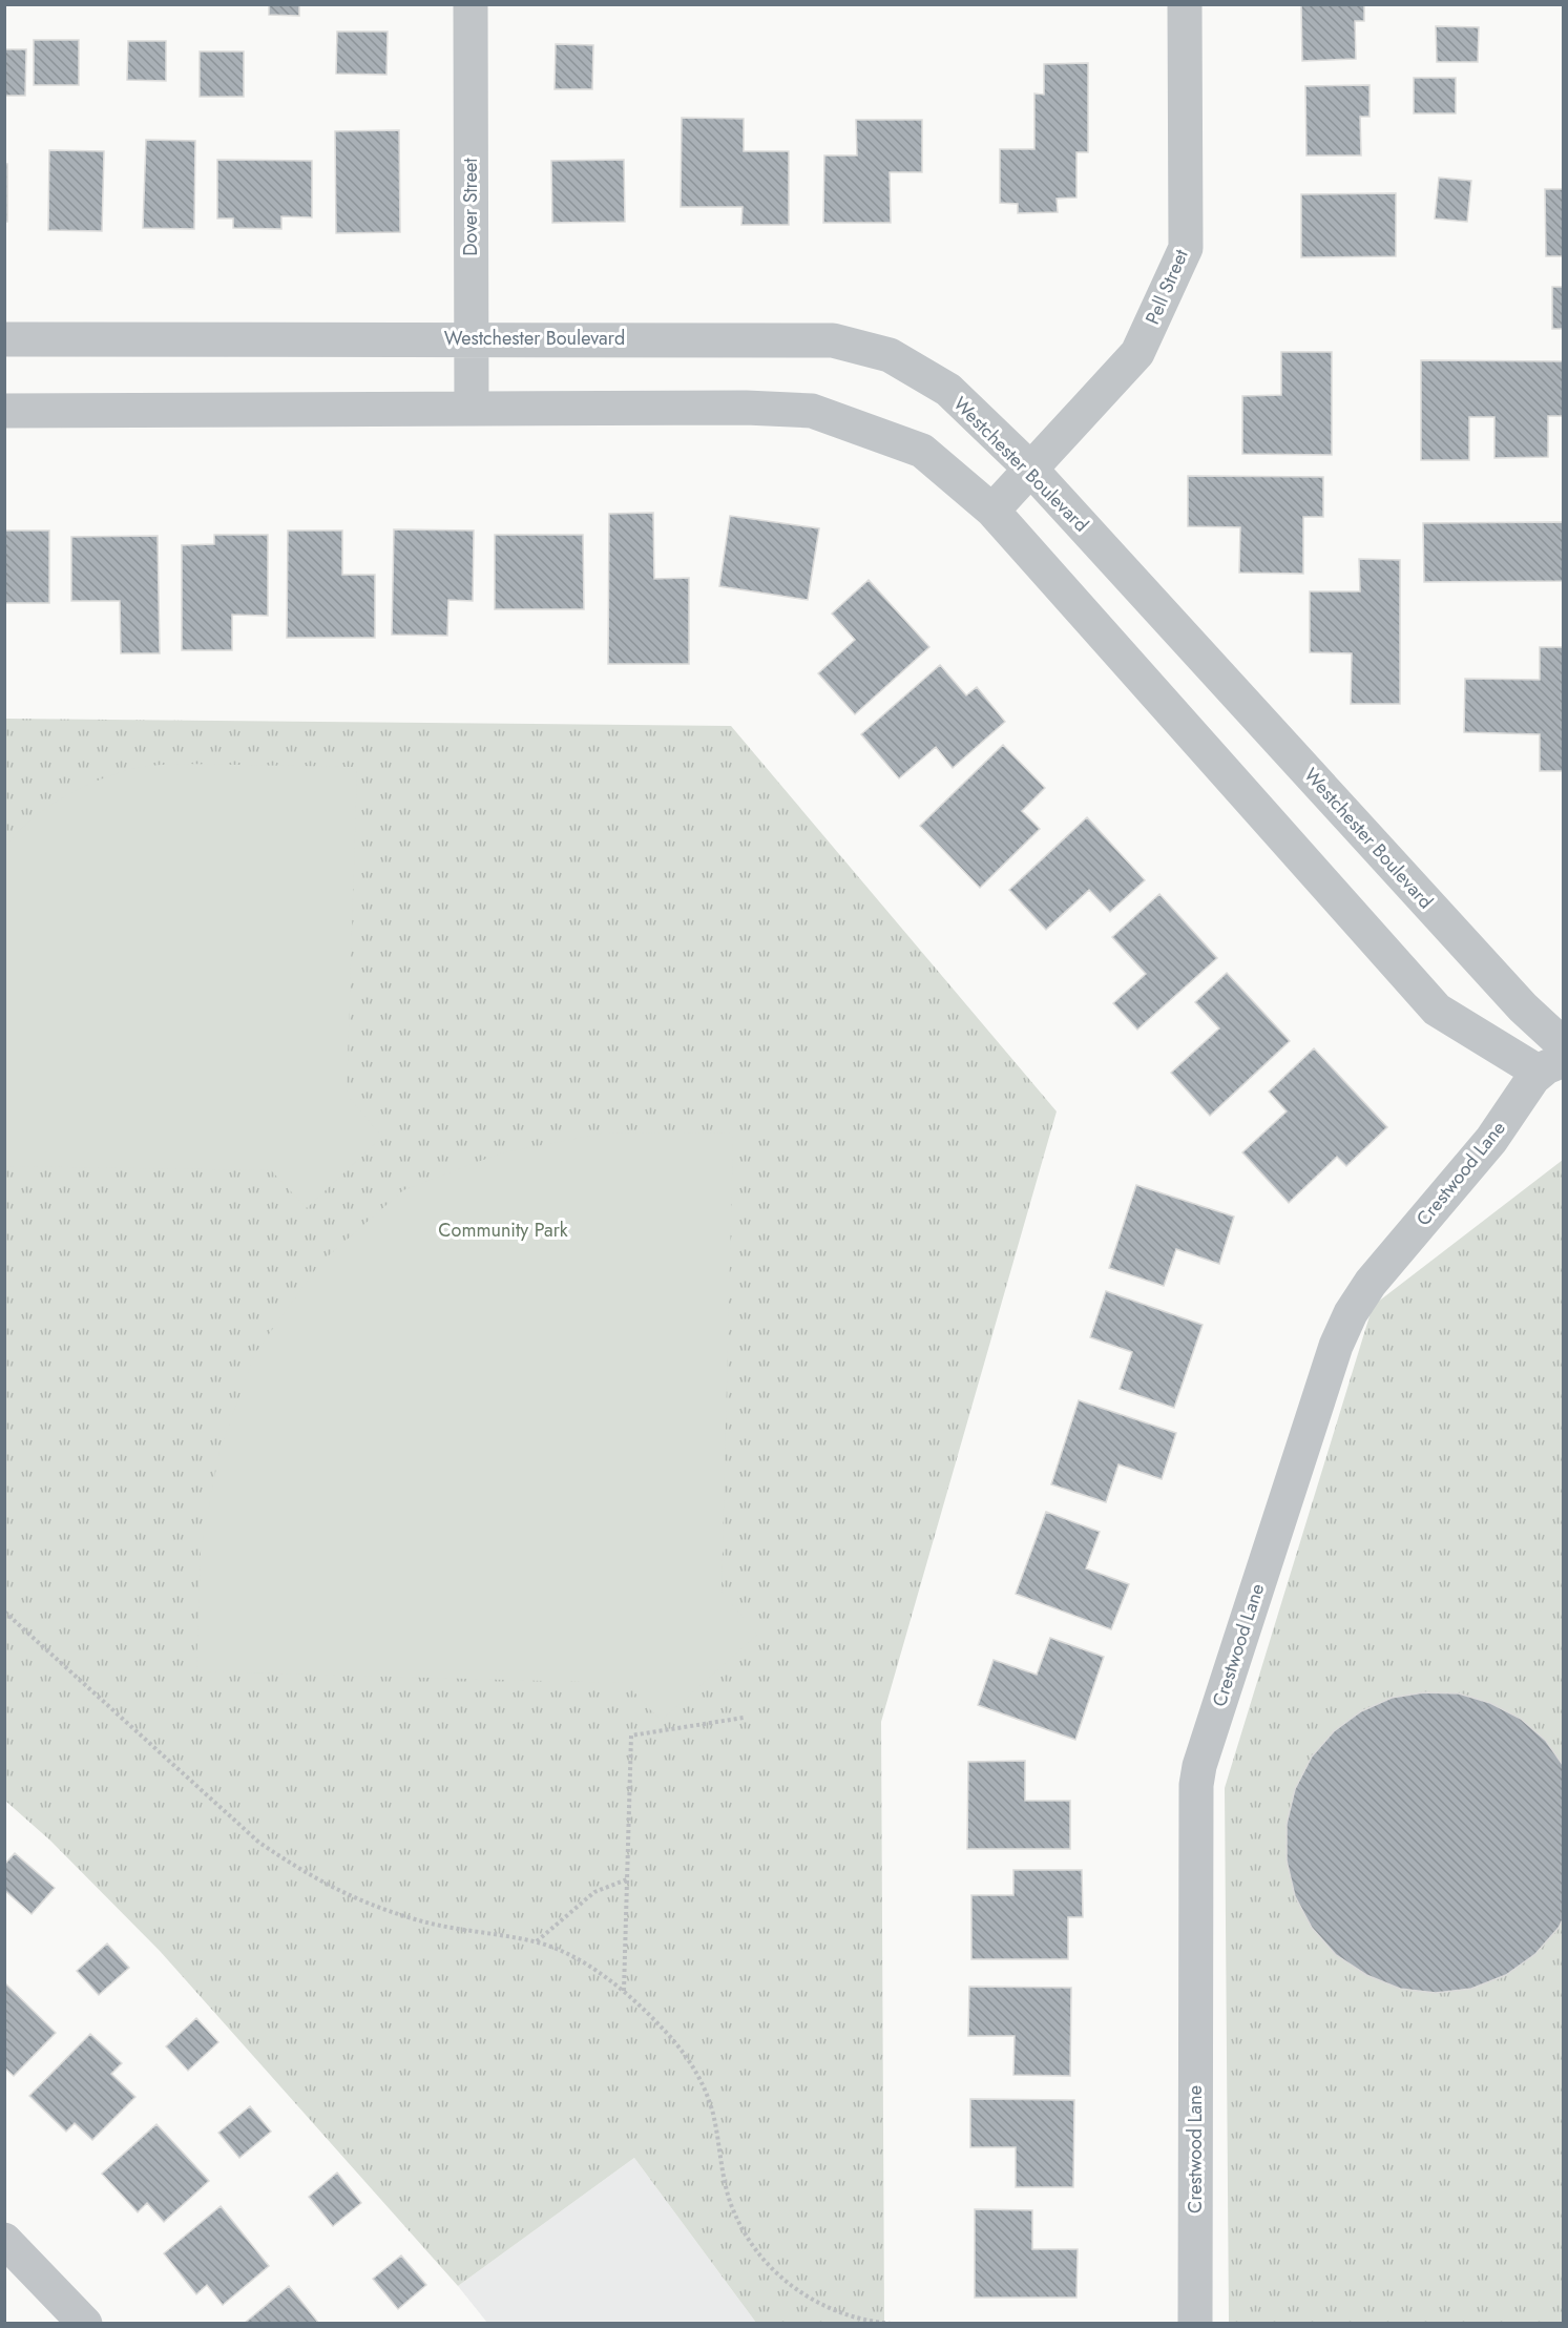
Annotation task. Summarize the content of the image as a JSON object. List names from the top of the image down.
{
  "streets": {
    "street": [
      "Dover Street",
      "Pell Street",
      "Westchester Boulevard",
      "Crestwood Lane"
    ]
  },
  "crossings": [
    ["Dover Street", "Westchester Boulevard"],
    ["Pell Street", "Westchester Boulevard"]
  ],
  "parks": ["Community Park"]
}
